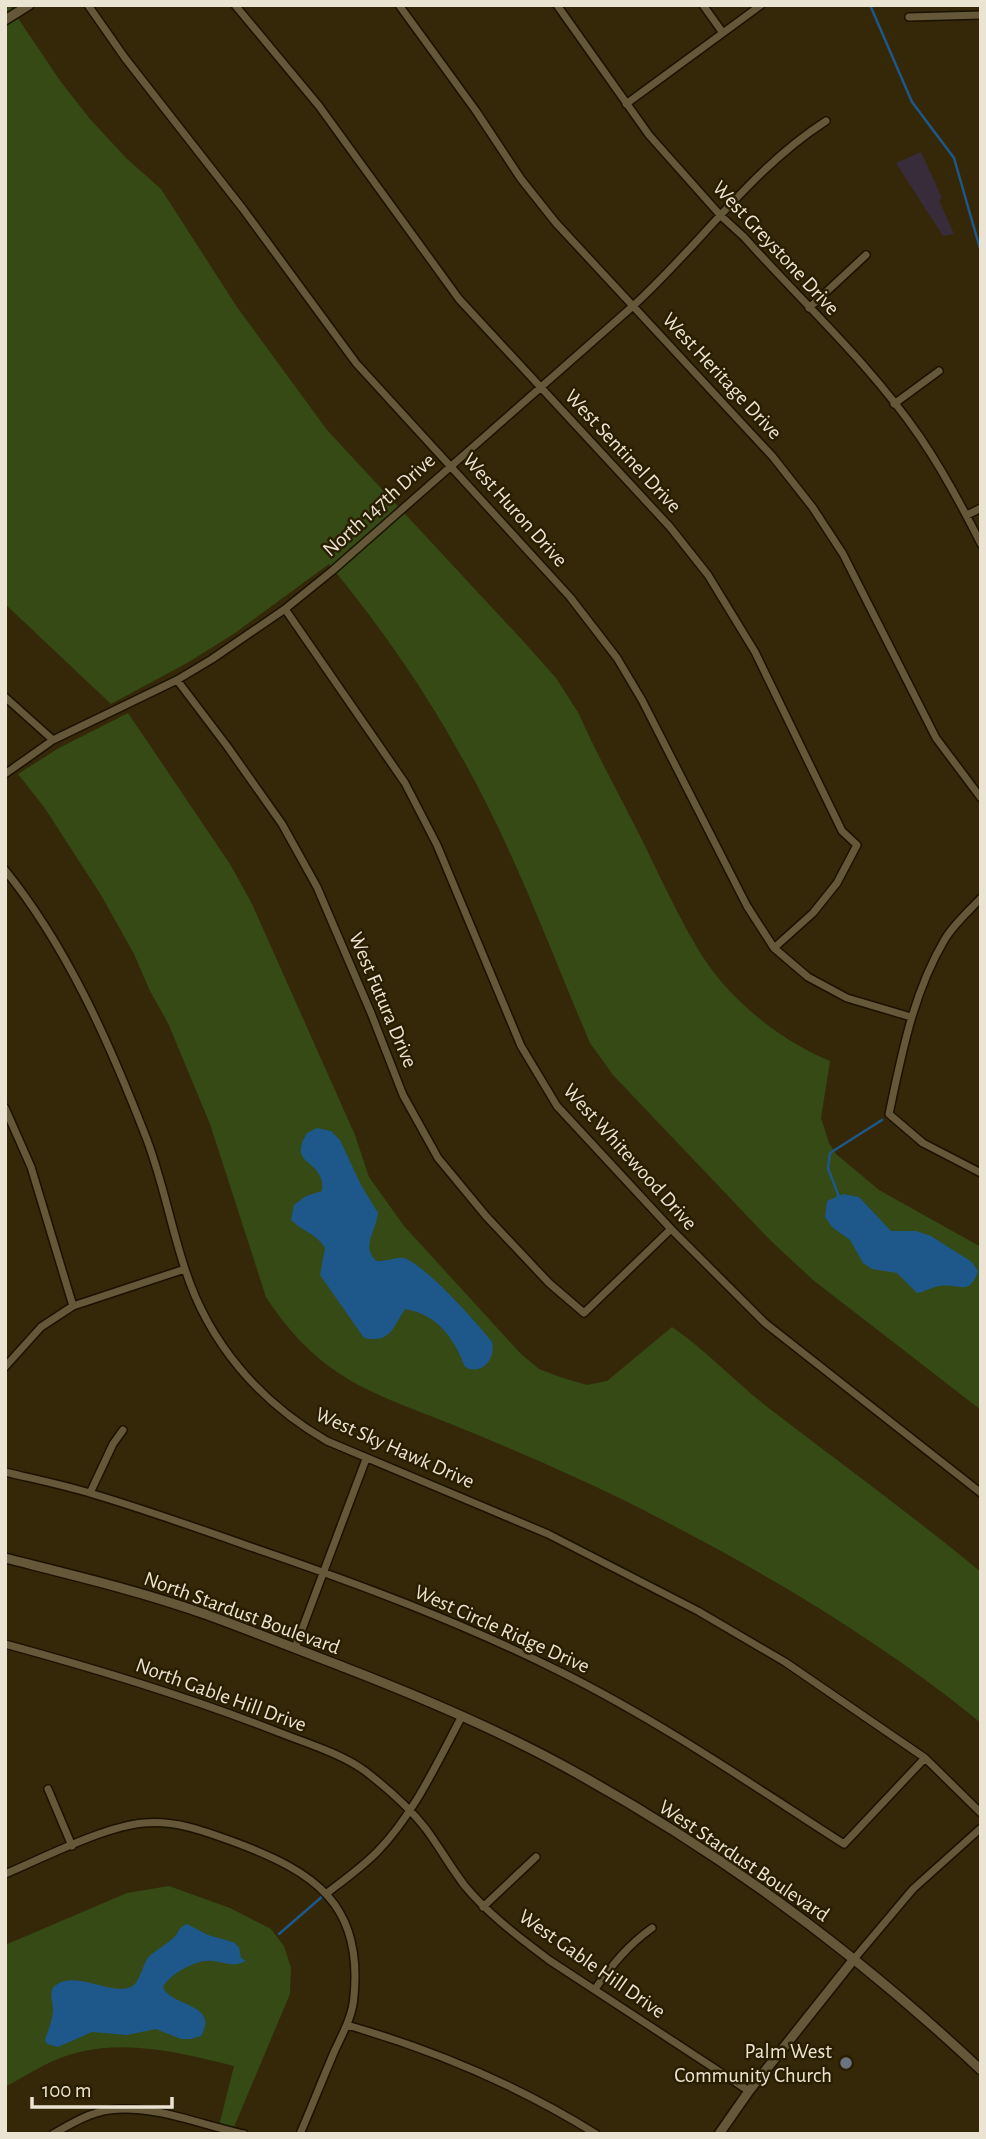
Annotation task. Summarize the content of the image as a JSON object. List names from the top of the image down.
{
  "streets": {
    "street": [
      "West Greystone Drive",
      "West Heritage Drive",
      "West Sentinel Drive",
      "North 147th Drive",
      "West Huron Drive",
      "West Futura Drive",
      "West Whitewood Drive",
      "West Sky Hawk Drive",
      "North Stardust Boulevard",
      "West Circle Ridge Drive",
      "North Gable Hill Drive",
      "West Stardust Boulevard",
      "West Gable Hill Drive"
    ]
  },
  "crossings": [
    ["West Greystone Drive", "North 147th Drive"],
    ["West Heritage Drive", "North 147th Drive"],
    ["West Sentinel Drive", "North 147th Drive"],
    ["West Sentinel Drive", "West Huron Drive"],
    ["North 147th Drive", "West Huron Drive"],
    ["North 147th Drive", "West Futura Drive"],
    ["North 147th Drive", "West Whitewood Drive"],
    ["West Futura Drive", "West Whitewood Drive"],
    ["West Sky Hawk Drive", "West Circle Ridge Drive"],
    ["North Stardust Boulevard", "West Stardust Boulevard"],
    ["North Gable Hill Drive", "West Gable Hill Drive"]
  ],
  "places": ["Palm West Community Church"],
  "scale_bar": "100 m"
}
